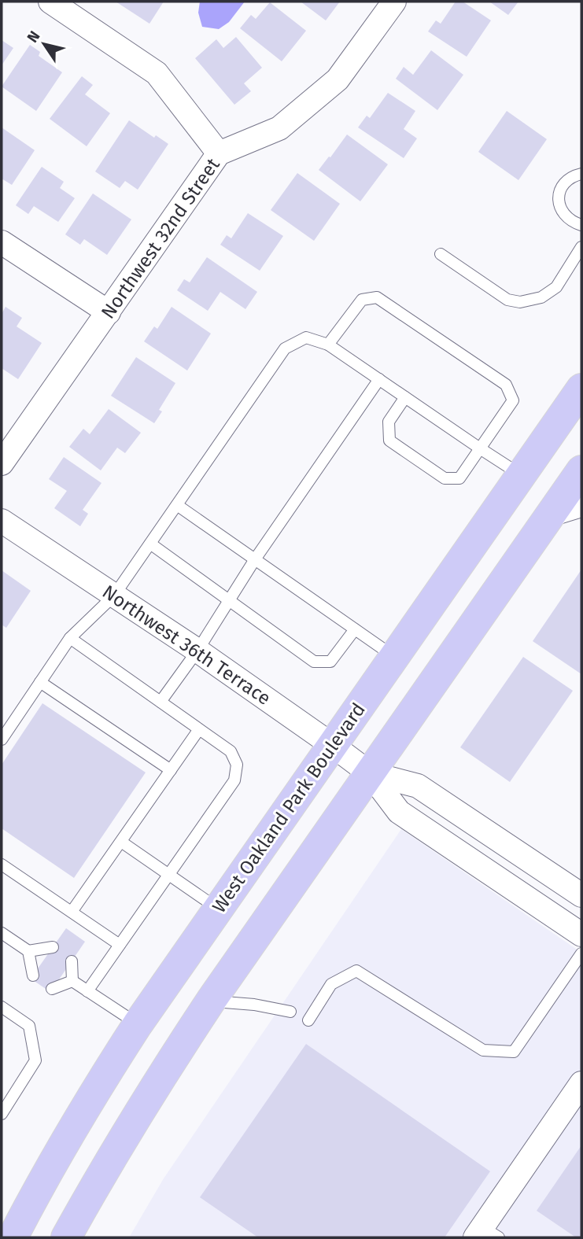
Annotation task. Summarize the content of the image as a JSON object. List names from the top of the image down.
{
  "streets": {
    "main road": ["West Oakland Park Boulevard"],
    "street": ["Northwest 32nd Street", "Northwest 36th Terrace"]
  },
  "crossings": [
    ["Northwest 36th Terrace", "West Oakland Park Boulevard"]
  ],
  "north": "top left"
}
